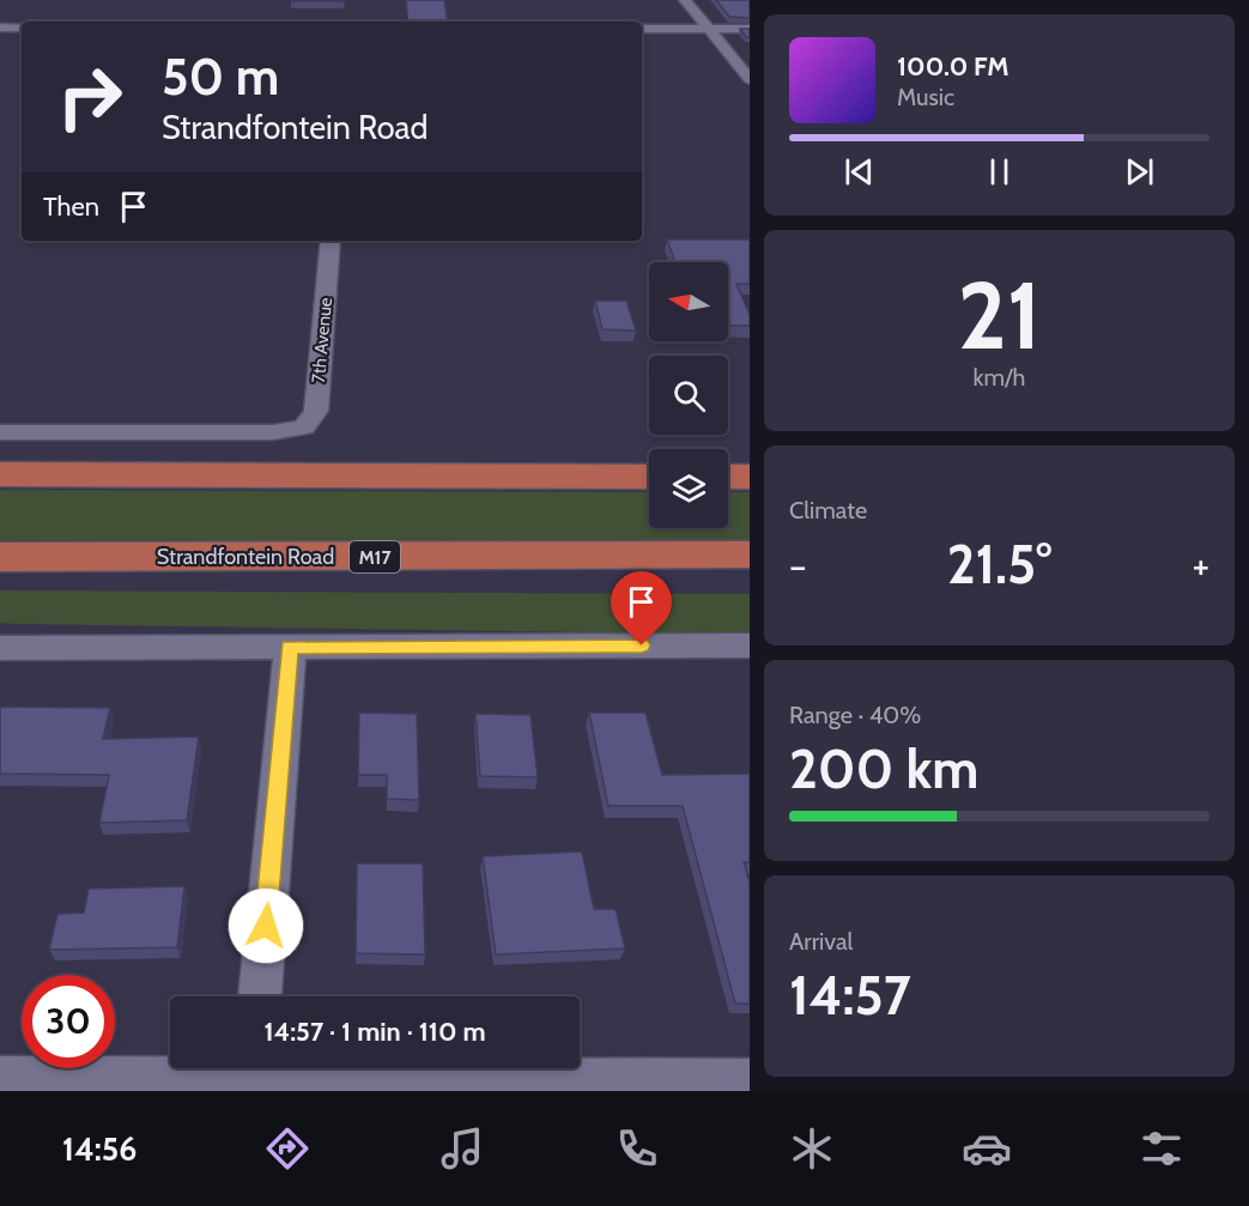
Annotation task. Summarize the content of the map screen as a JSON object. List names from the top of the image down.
{
  "streets": {
    "main road": ["Strandfontein Road", "M17"],
    "street": ["7th Avenue"]
  },
  "north": "left",
  "page": {
    "turn": ["50 m", "Strandfontein Road"],
    "song": ["100.0 FM", "Music"],
    "then": "Then",
    "tile": [
      ["21", "km/h"],
      "Climate",
      ["Range · 40%", "200 km"],
      ["Arrival", "14:57"]
    ],
    "heat": ["−", "21.5°", "+"],
    "limit": "30",
    "trip": "14:57 · 1 min · 110 m",
    "tabs": "14:56"
  }
}
